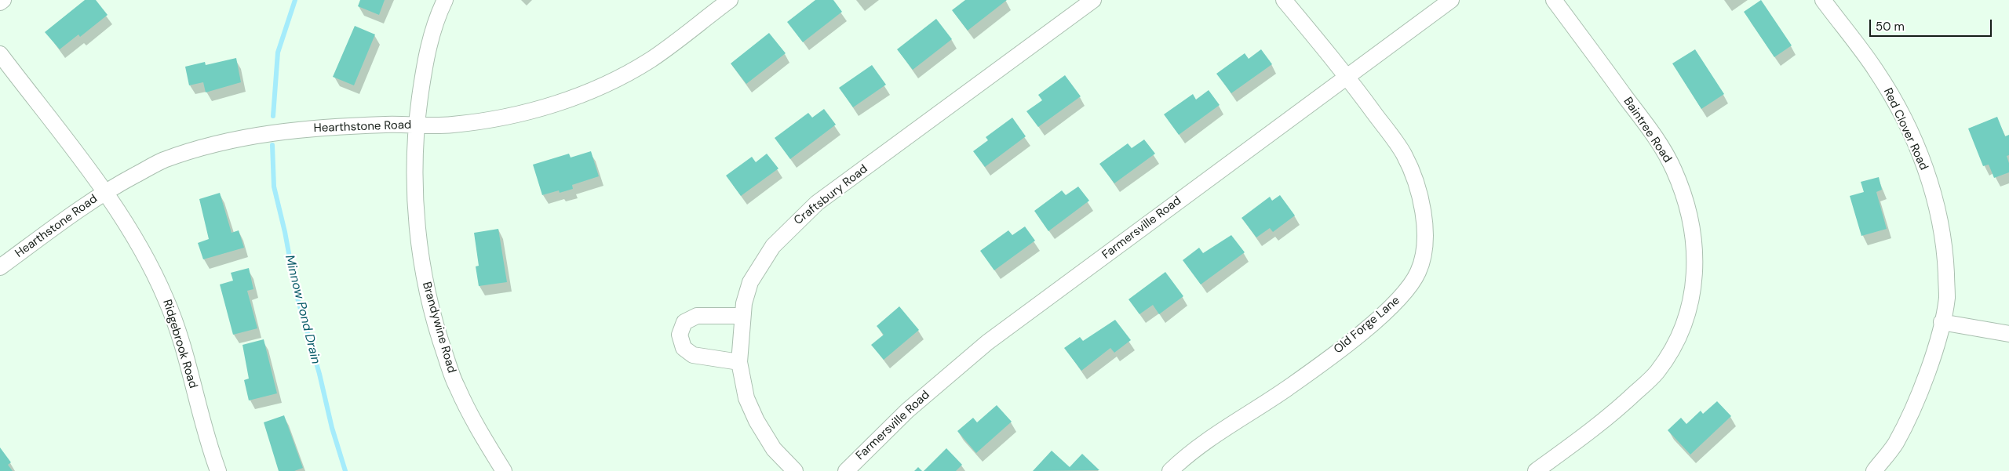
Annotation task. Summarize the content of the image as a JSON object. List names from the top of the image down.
{
  "streets": {
    "street": [
      "Hearthstone Road",
      "Red Clover Road",
      "Baintree Road",
      "Craftsbury Road",
      "Farmersville Road",
      "Old Forge Lane",
      "Brandywine Road",
      "Ridgebrook Road"
    ]
  },
  "crossings": [
    ["Hearthstone Road", "Brandywine Road"],
    ["Hearthstone Road", "Ridgebrook Road"],
    ["Farmersville Road", "Old Forge Lane"]
  ],
  "water": ["Minnow Pond Drain"],
  "scale_bar": "50 m"
}
